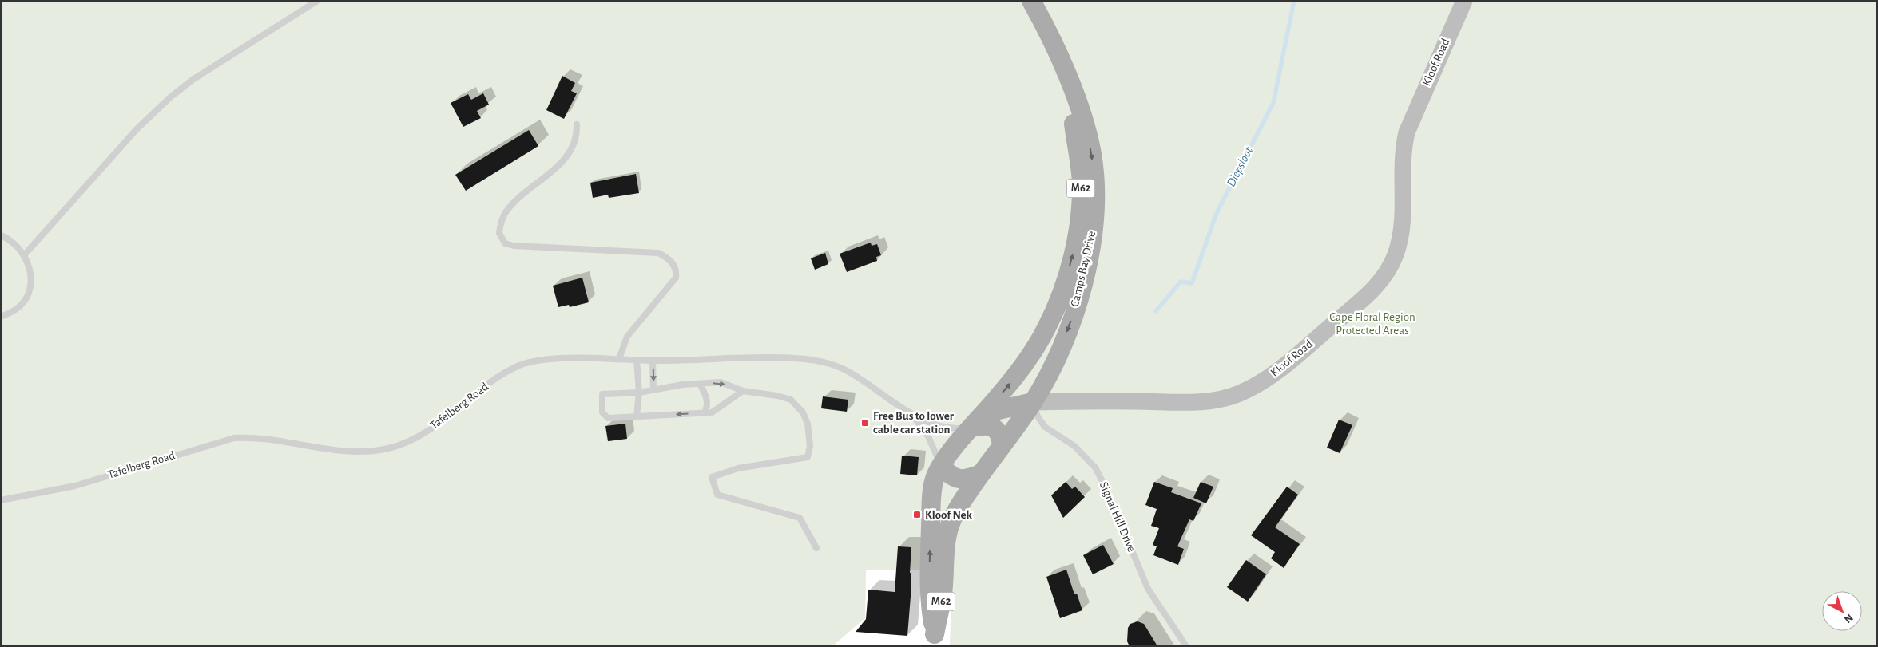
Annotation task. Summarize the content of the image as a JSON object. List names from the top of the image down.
{
  "streets": {
    "main road": ["Kloof Road", "M62", "Camps Bay Drive"],
    "lane": ["Tafelberg Road", "Signal Hill Drive"]
  },
  "crossings": [
    ["Kloof Road", "Camps Bay Drive"],
    ["Kloof Road", "Signal Hill Drive"],
    ["M62", "Camps Bay Drive"],
    ["M62", "Tafelberg Road"],
    ["Camps Bay Drive", "Tafelberg Road"],
    ["Camps Bay Drive", "Signal Hill Drive"]
  ],
  "water": ["Diepsloot"],
  "parks": ["Cape Floral Region Protected Areas"],
  "places": {
    "transit": ["Free Bus to lower cable car station", "Kloof Nek"]
  },
  "north": "bottom right"
}
